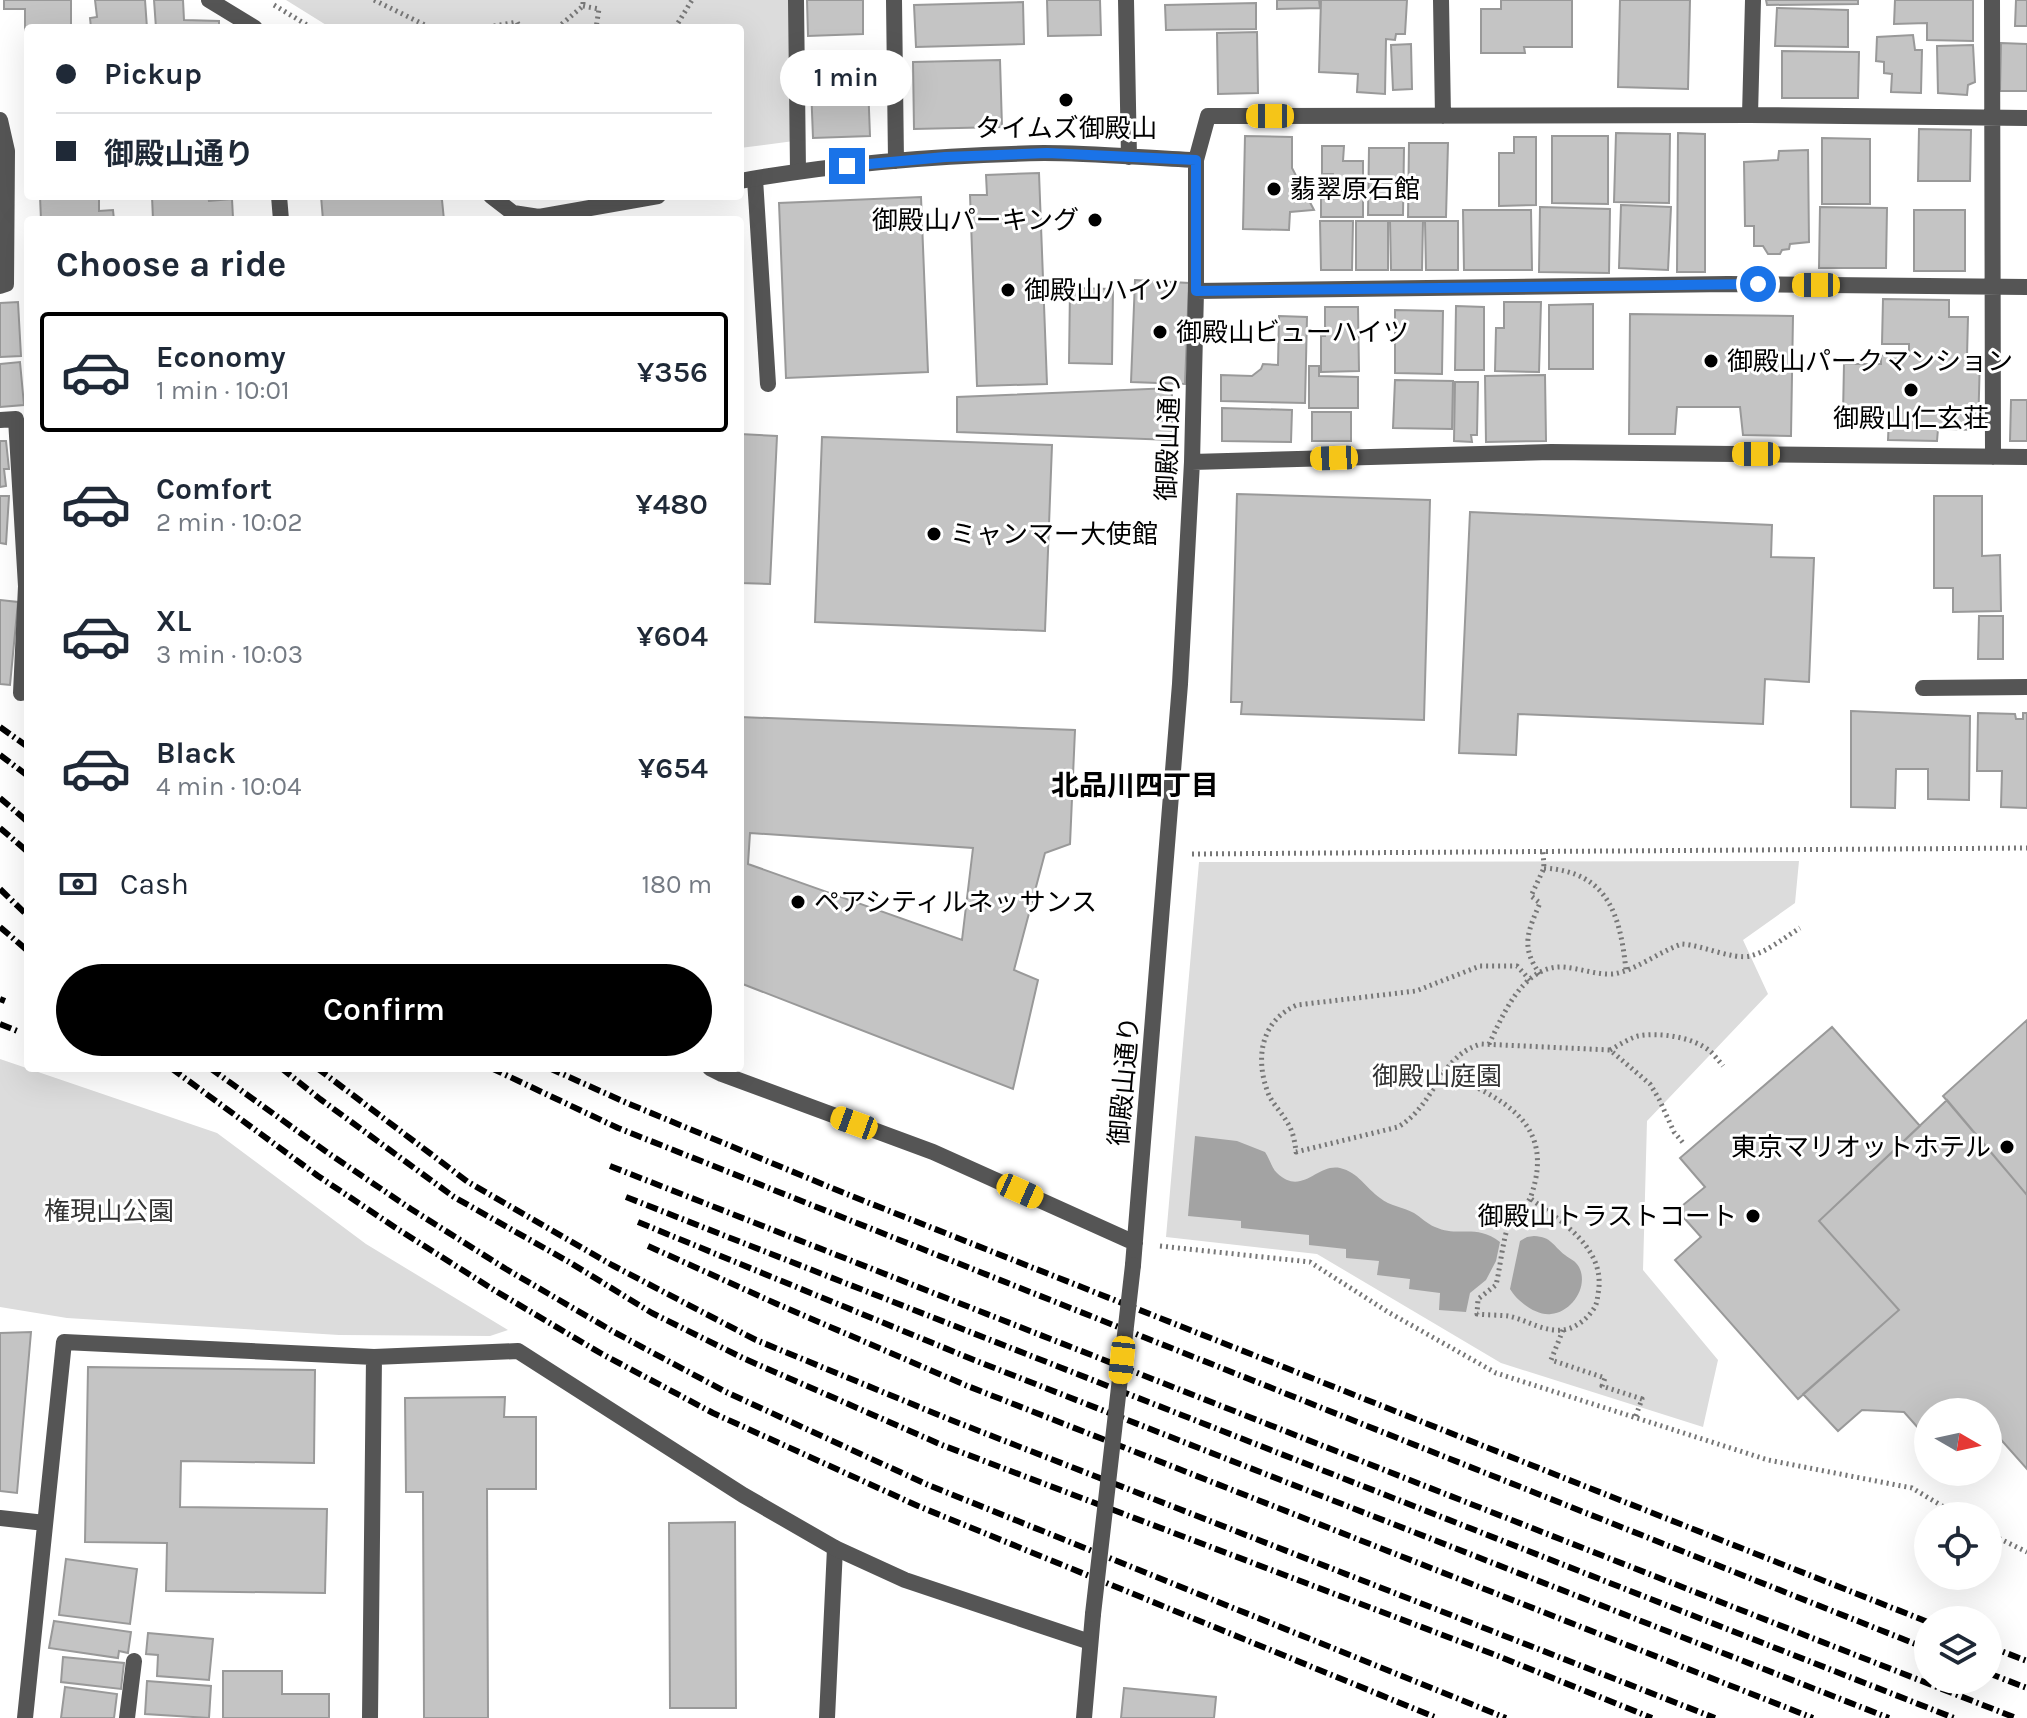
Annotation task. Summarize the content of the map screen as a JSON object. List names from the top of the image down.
{
  "streets": {
    "street": ["御殿山通り"]
  },
  "districts": ["北品川四丁目"],
  "parks": ["御殿山庭園", "権現山公園"],
  "places": [
    "タイムズ御殿山",
    "翡翠原石館",
    "御殿山パーキング",
    "御殿山ハイツ",
    "御殿山ビューハイツ",
    "御殿山パークマンション",
    "御殿山仁玄荘",
    "ミャンマー大使館",
    "ペアシティルネッサンス",
    "東京マリオットホテル",
    "御殿山トラストコート"
  ],
  "north": "right",
  "page": {
    "banner": ["Pickup", "御殿山通り"],
    "bubble": "1 min",
    "heading": "Choose a ride",
    "list": [
      {
        "name": "Economy",
        "note": "1 min · 10:01",
        "value": "¥356"
      },
      {
        "name": "Comfort",
        "note": "2 min · 10:02",
        "value": "¥480"
      },
      {
        "name": "XL",
        "note": "3 min · 10:03",
        "value": "¥604"
      },
      {
        "name": "Black",
        "note": "4 min · 10:04",
        "value": "¥654"
      }
    ],
    "pay": ["Cash", "180 m"],
    "buttons": "Confirm"
  }
}
